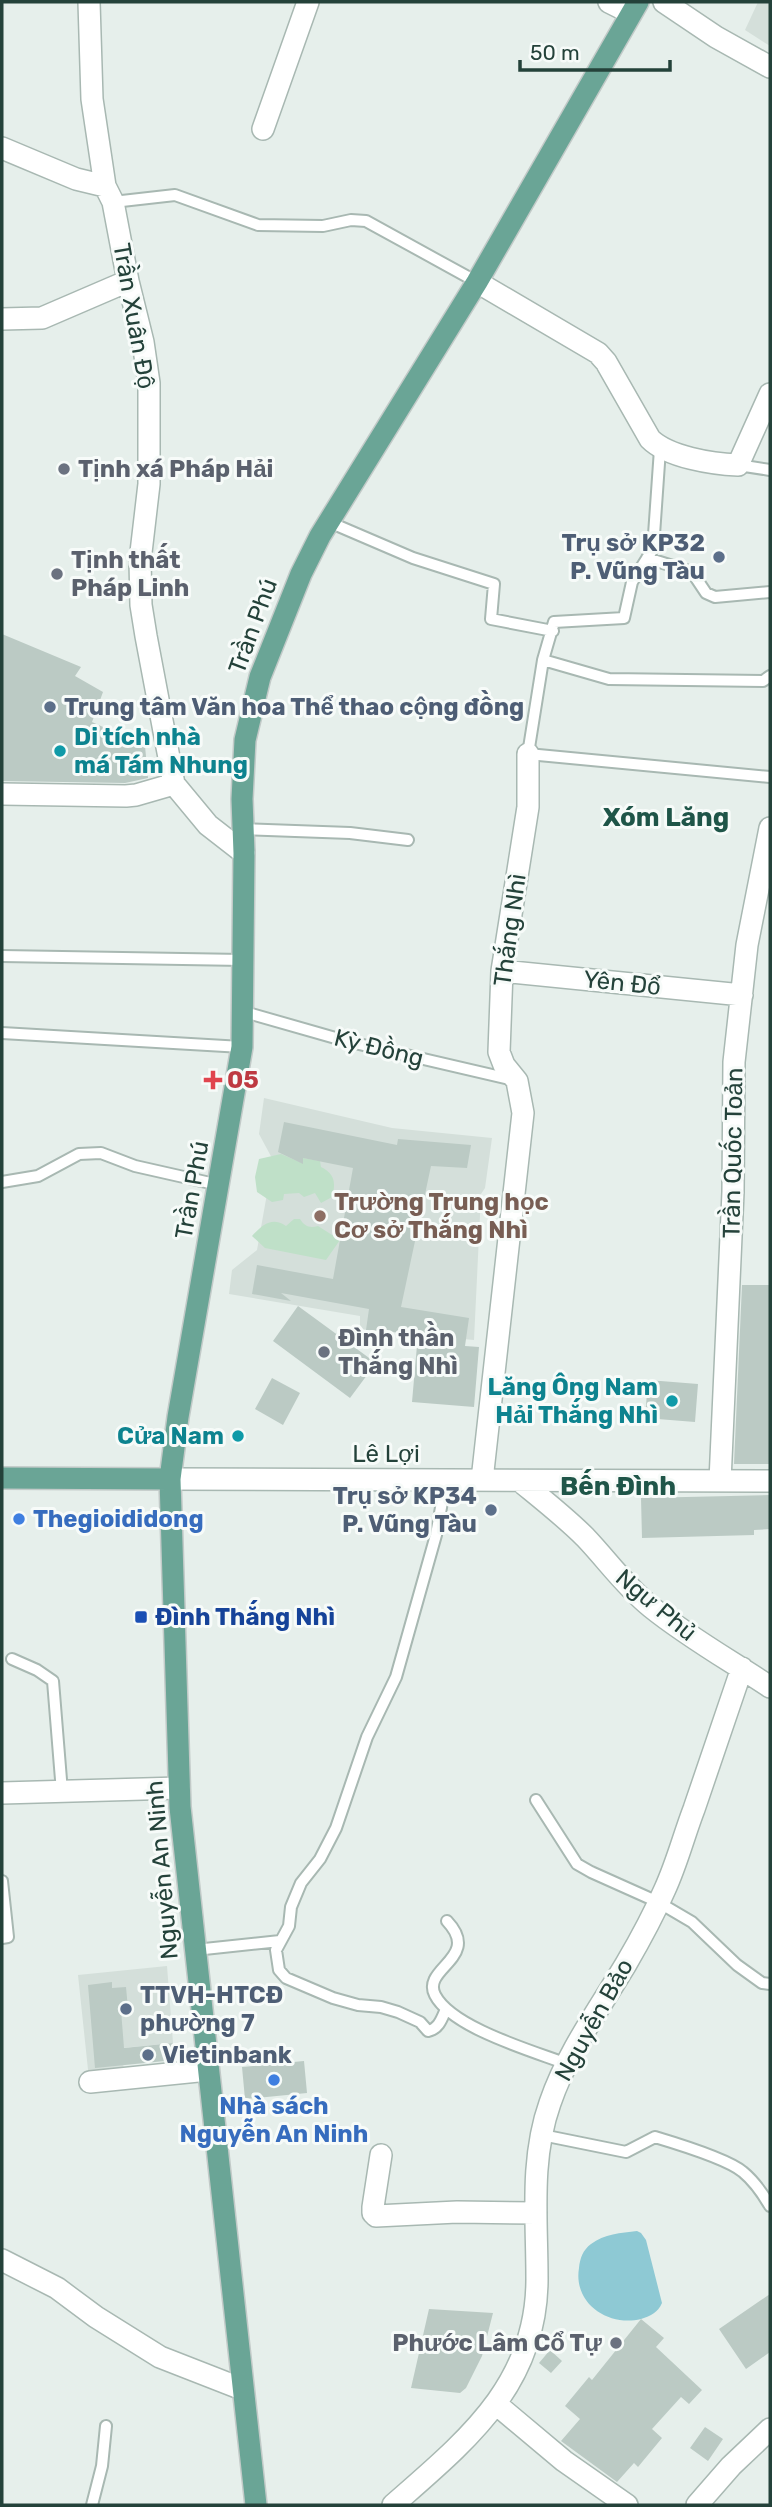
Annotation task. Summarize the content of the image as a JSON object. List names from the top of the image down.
{
  "streets": {
    "main road": ["Trần Phú", "Lê Lợi", "Nguyễn An Ninh"],
    "street": [
      "Trần Xuân Độ",
      "Thắng Nhì",
      "Yên Đổ",
      "Trần Quốc Toản",
      "Ngư Phủ",
      "Nguyễn Bảo"
    ],
    "lane": ["Kỳ Đồng"]
  },
  "crossings": [
    ["Trần Xuân Độ", "Trần Phú"],
    ["Trần Phú", "Kỳ Đồng"],
    ["Trần Phú", "Lê Lợi"],
    ["Trần Phú", "Nguyễn An Ninh"],
    ["Thắng Nhì", "Yên Đổ"],
    ["Thắng Nhì", "Kỳ Đồng"],
    ["Thắng Nhì", "Lê Lợi"],
    ["Yên Đổ", "Trần Quốc Toản"],
    ["Trần Quốc Toản", "Lê Lợi"],
    ["Lê Lợi", "Ngư Phủ"],
    ["Lê Lợi", "Nguyễn An Ninh"],
    ["Ngư Phủ", "Nguyễn Bảo"]
  ],
  "districts": ["Xóm Lăng", "Bến Đình"],
  "places": {
    "other": [
      "Tịnh xá Pháp Hải",
      "Trụ sở KP32 P. Vũng Tàu",
      "Tịnh thất Pháp Linh",
      "Trung tâm Văn hoa Thể thao cộng đồng",
      "Di tích nhà má Tám Nhung",
      "Trường Trung học Cơ sở Thắng Nhì",
      "Đình thần Thắng Nhì",
      "Lăng Ông Nam Hải Thắng Nhì",
      "Cửa Nam",
      "Trụ sở KP34 P. Vũng Tàu",
      "Thegioididong",
      "TTVH-HTCĐ phường 7",
      "Vietinbank",
      "Nhà sách Nguyễn An Ninh",
      "Phước Lâm Cổ Tự"
    ],
    "health": ["05"],
    "transit": ["Đình Thắng Nhì"]
  },
  "scale_bar": "50 m"
}
